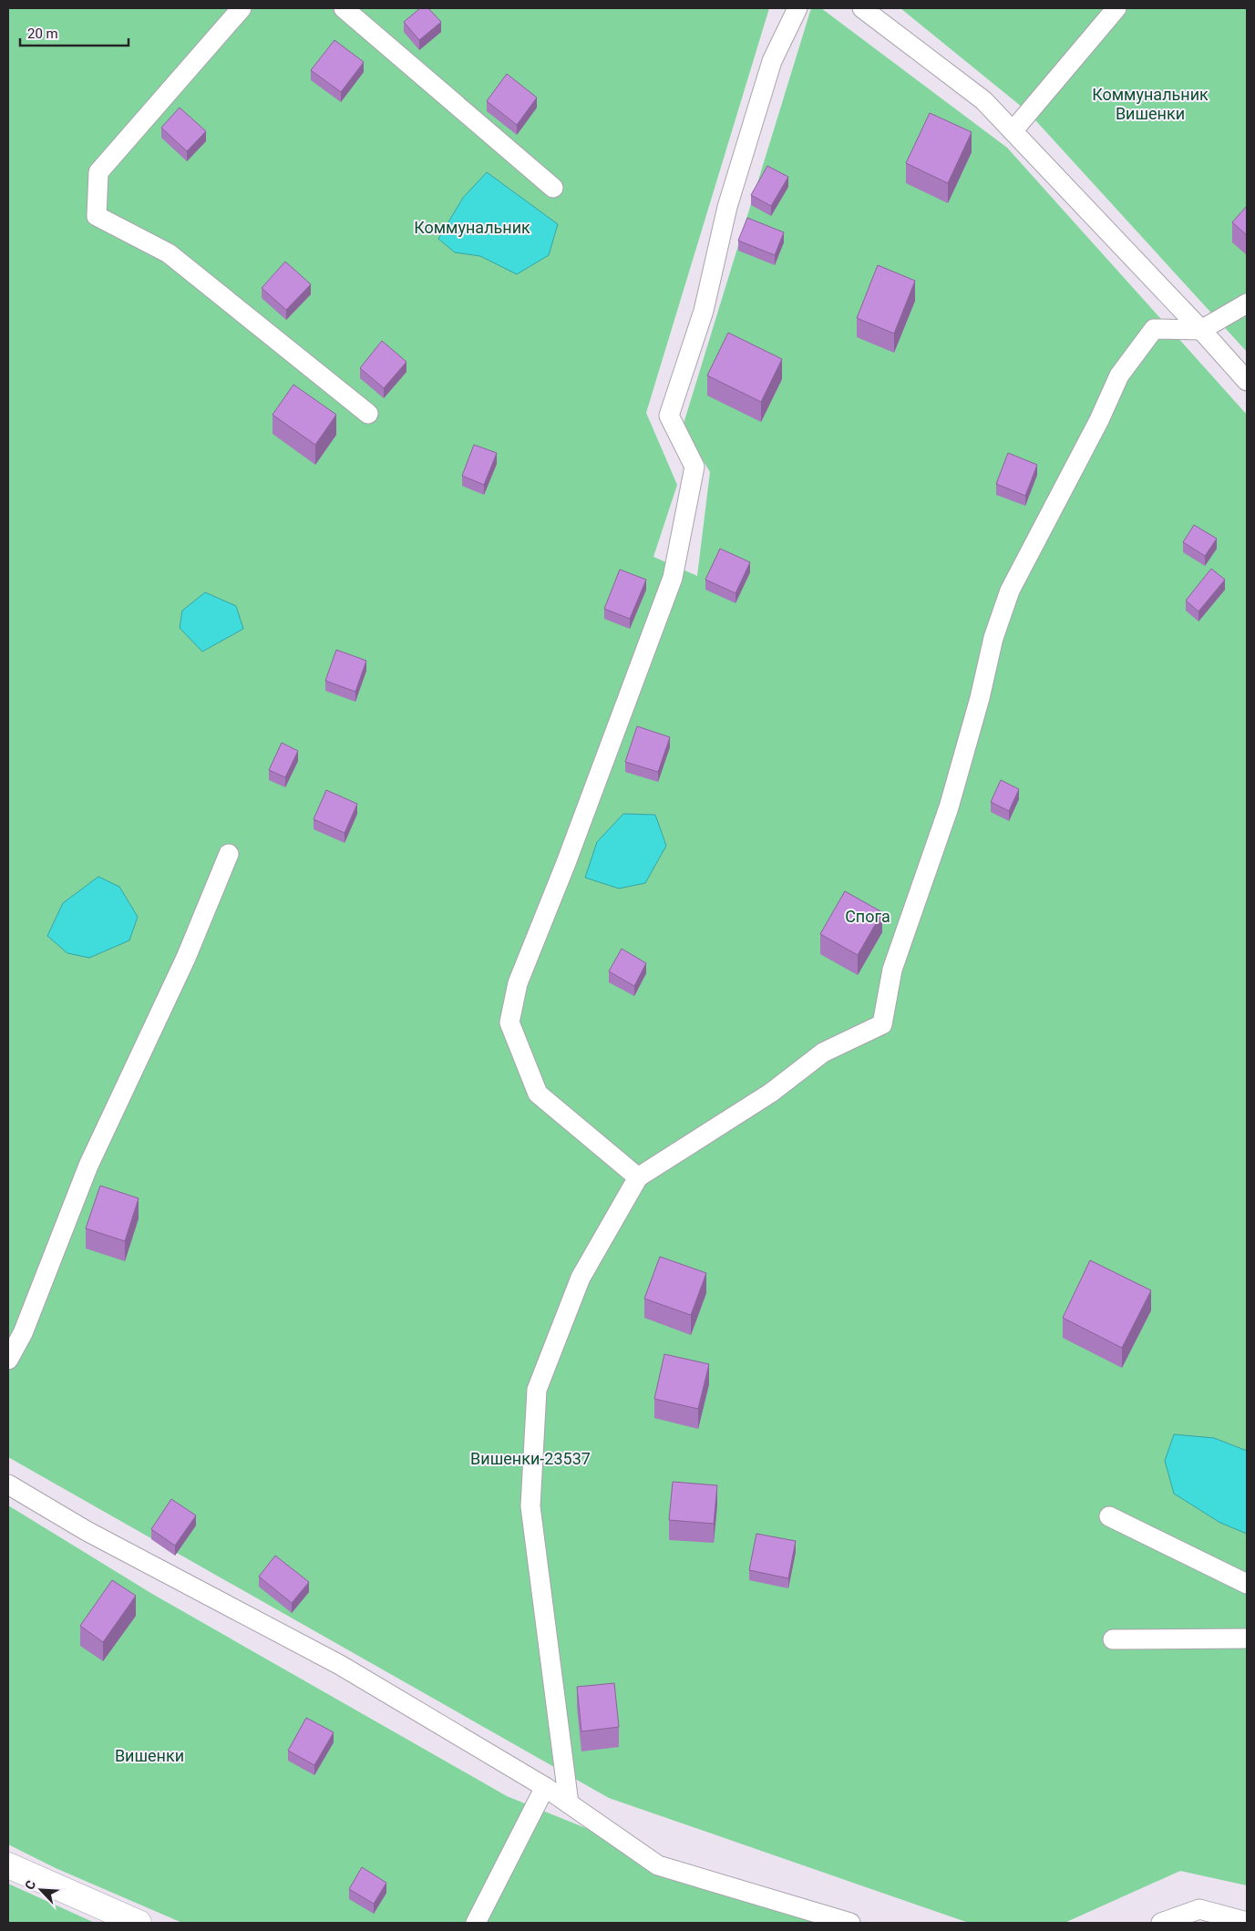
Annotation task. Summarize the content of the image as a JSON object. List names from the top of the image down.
{
  "parks": [
    "Коммунальник Вишенки",
    "Коммунальник",
    "Спога",
    "Вишенки-23537",
    "Вишенки"
  ],
  "scale_bar": "20 m",
  "north": "top left"
}
